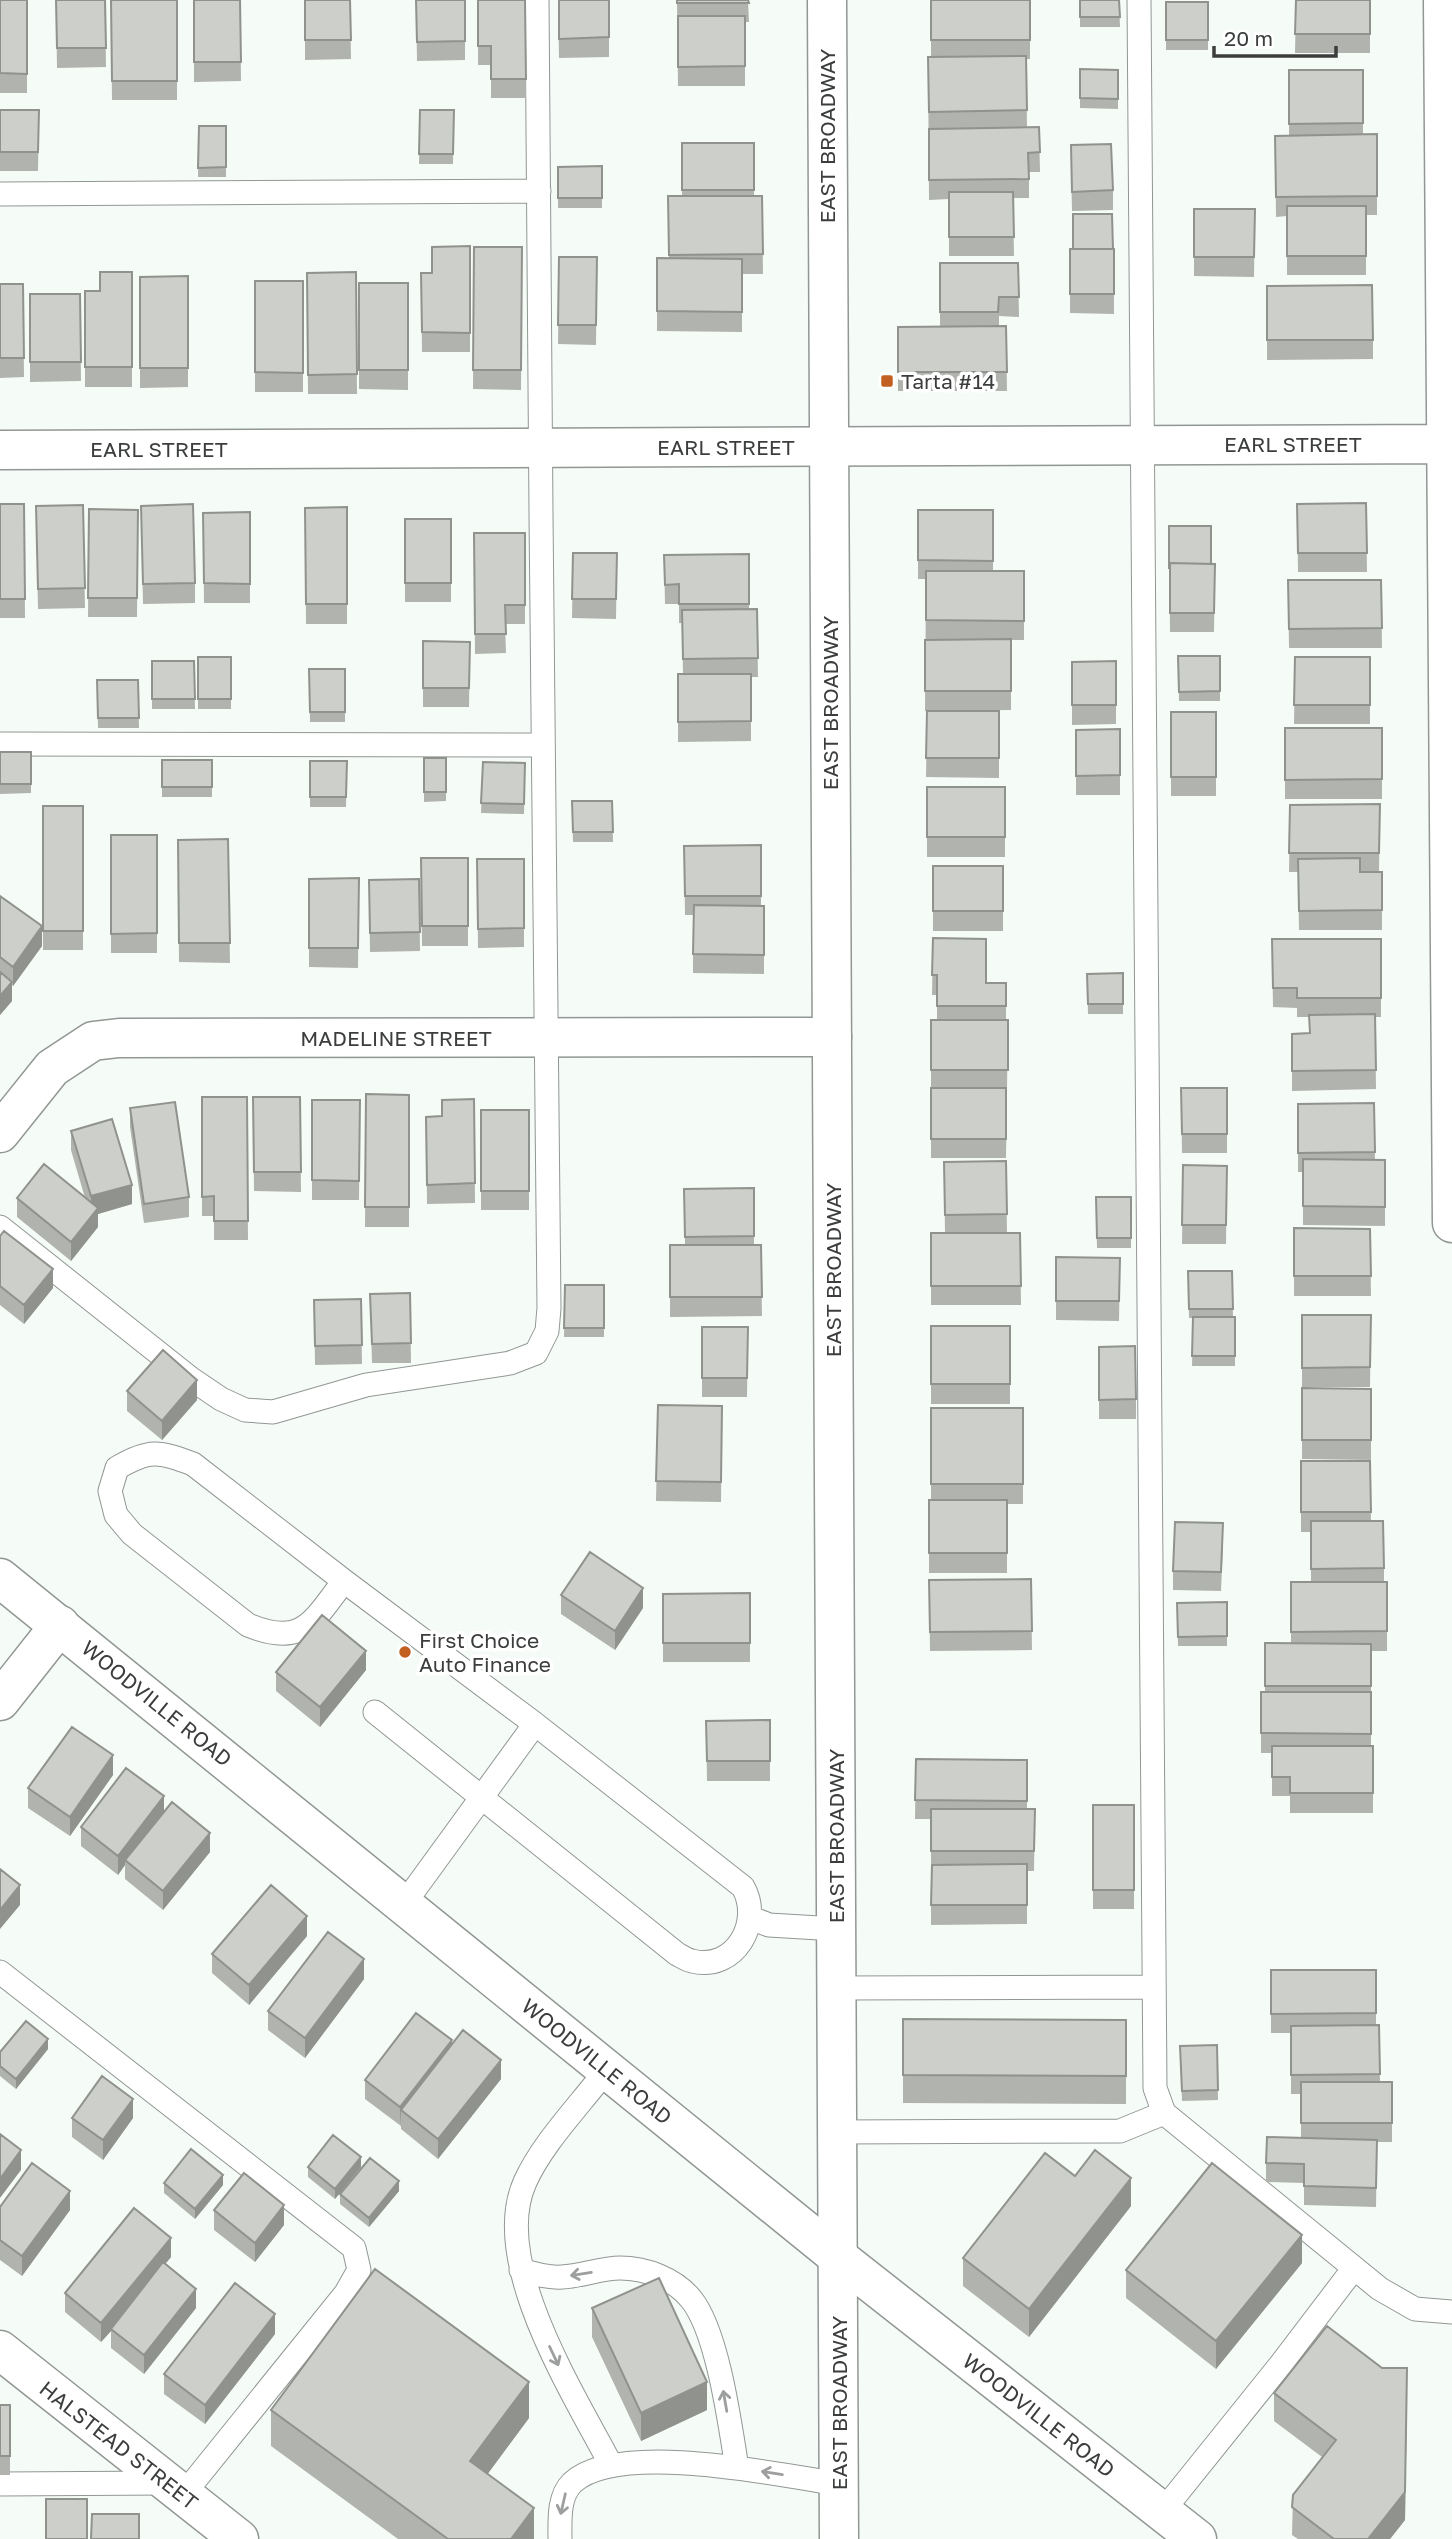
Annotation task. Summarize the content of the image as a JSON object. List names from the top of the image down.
{
  "streets": {
    "street": [
      "EAST BROADWAY",
      "EARL STREET",
      "MADELINE STREET",
      "WOODVILLE ROAD",
      "HALSTEAD STREET"
    ]
  },
  "crossings": [
    ["EAST BROADWAY", "EARL STREET"],
    ["EAST BROADWAY", "MADELINE STREET"],
    ["EAST BROADWAY", "WOODVILLE ROAD"]
  ],
  "places": {
    "transit": ["Tarta #14"],
    "other": ["First Choice Auto Finance"]
  },
  "scale_bar": "20 m"
}
